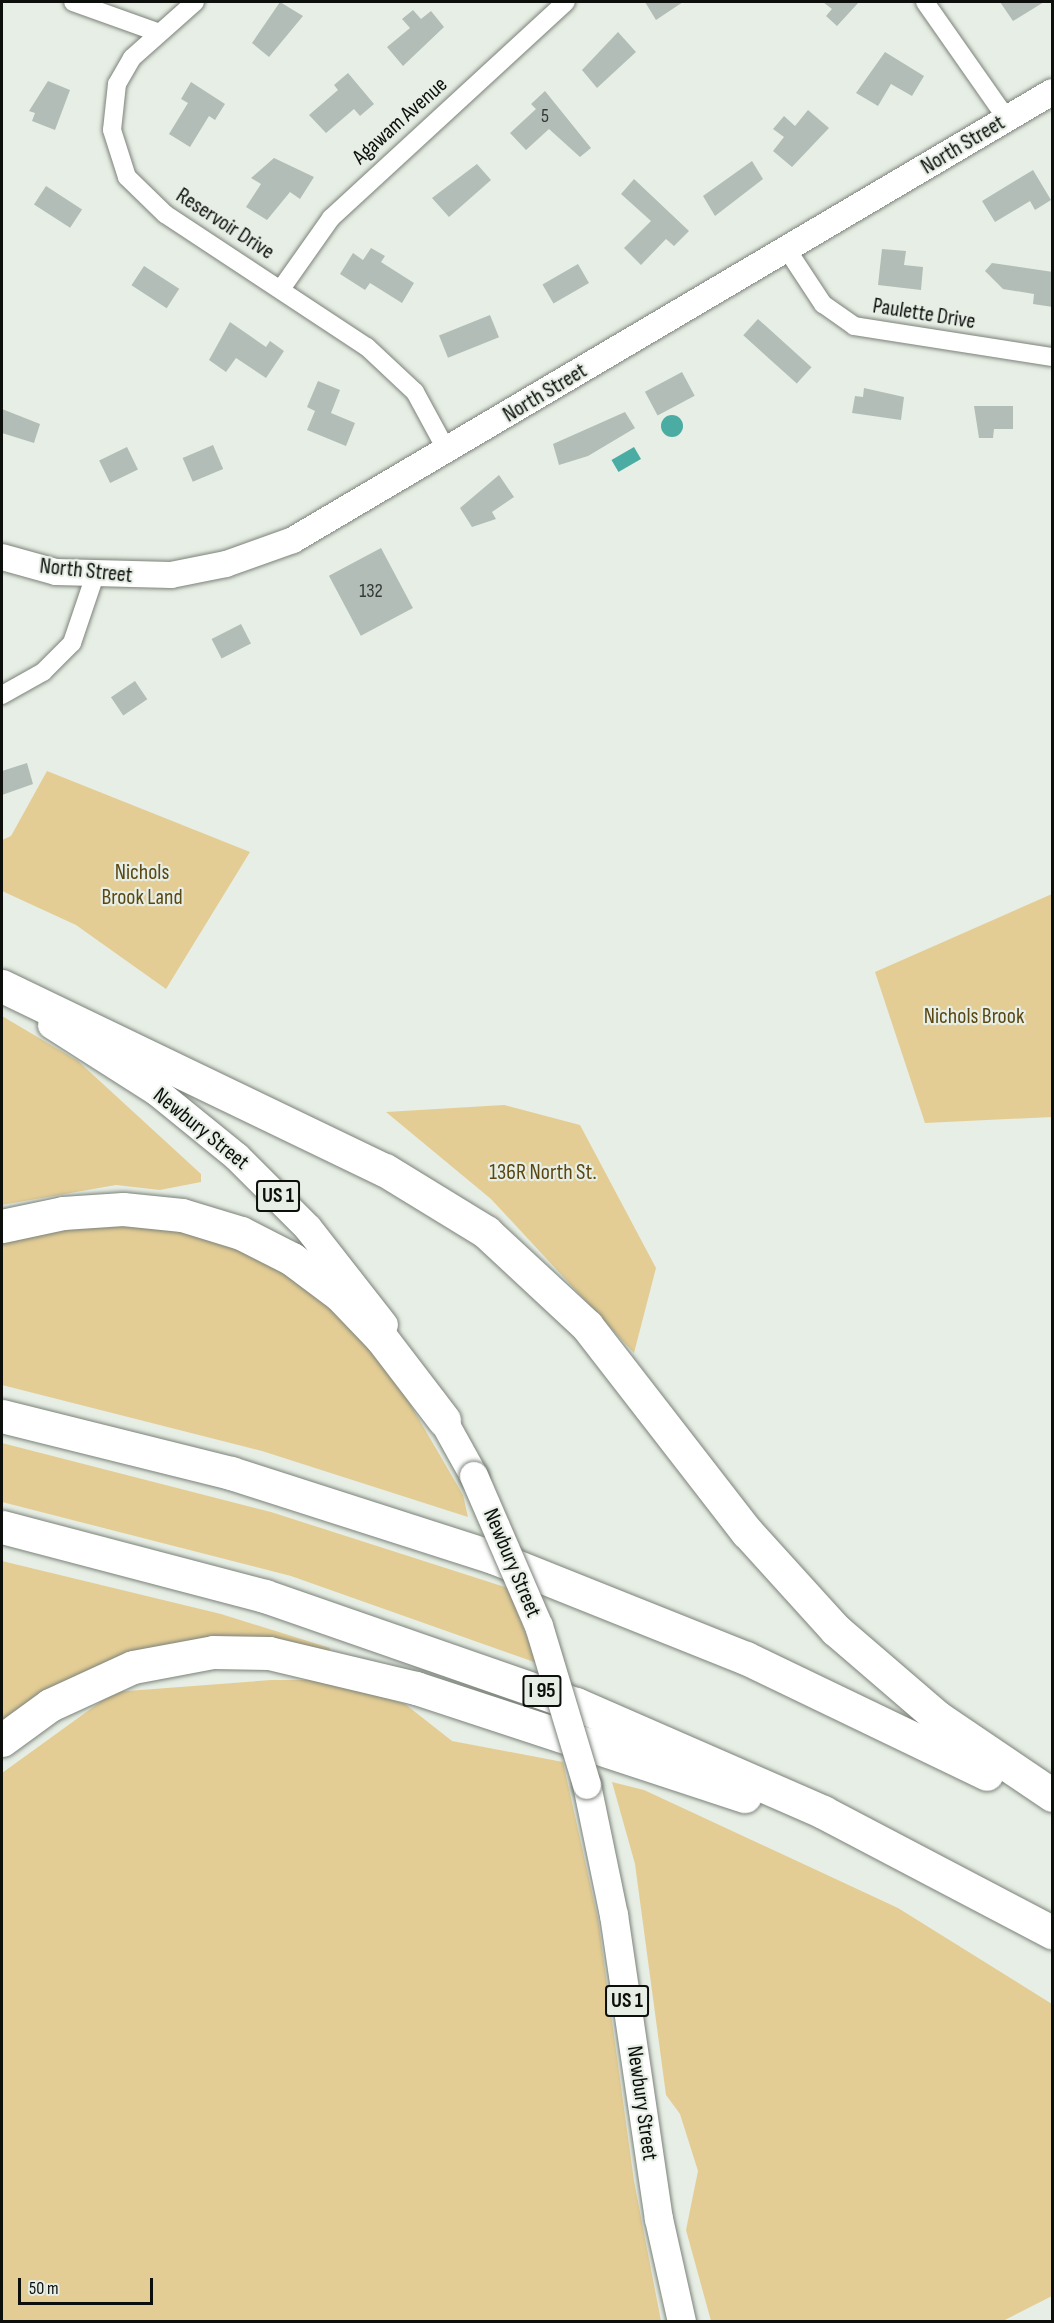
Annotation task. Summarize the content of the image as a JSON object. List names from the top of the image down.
{
  "streets": {
    "highway": ["I 95"],
    "main road": ["Newbury Street", "US 1"],
    "street": [
      "Agawam Avenue",
      "North Street",
      "Reservoir Drive",
      "Paulette Drive"
    ]
  },
  "crossings": [
    ["Agawam Avenue", "Reservoir Drive"],
    ["North Street", "Reservoir Drive"],
    ["North Street", "Paulette Drive"]
  ],
  "parks": ["Nichols Brook Land", "Nichols Brook", "136R North St."],
  "house_numbers": ["5", "132"],
  "scale_bar": "50 m"
}
